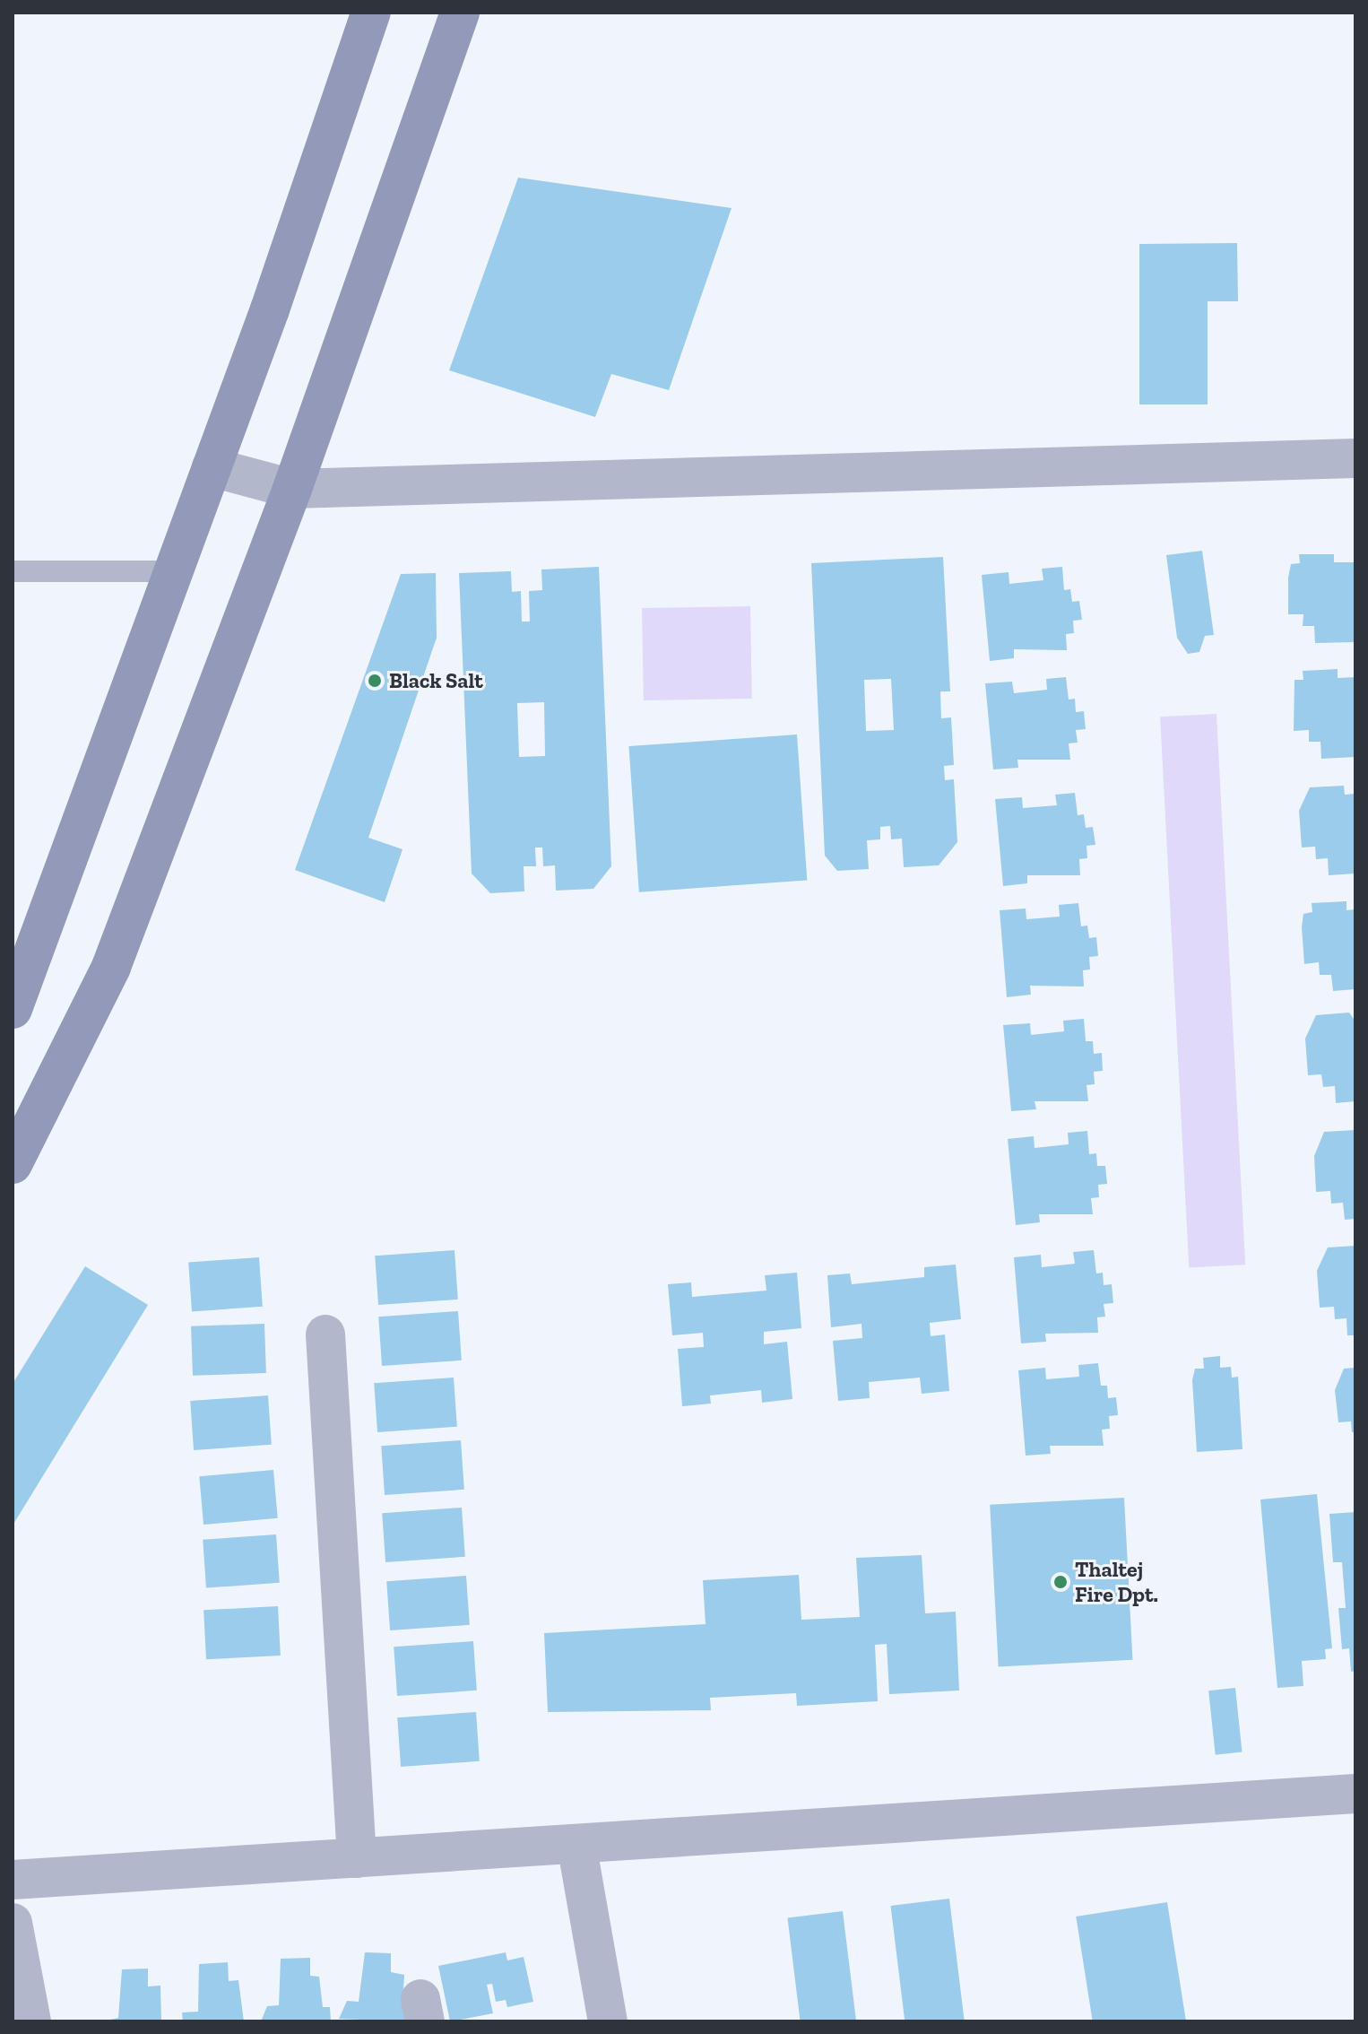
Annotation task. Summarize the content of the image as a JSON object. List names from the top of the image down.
{
  "places": ["Black Salt", "Thaltej Fire Dpt."]
}
